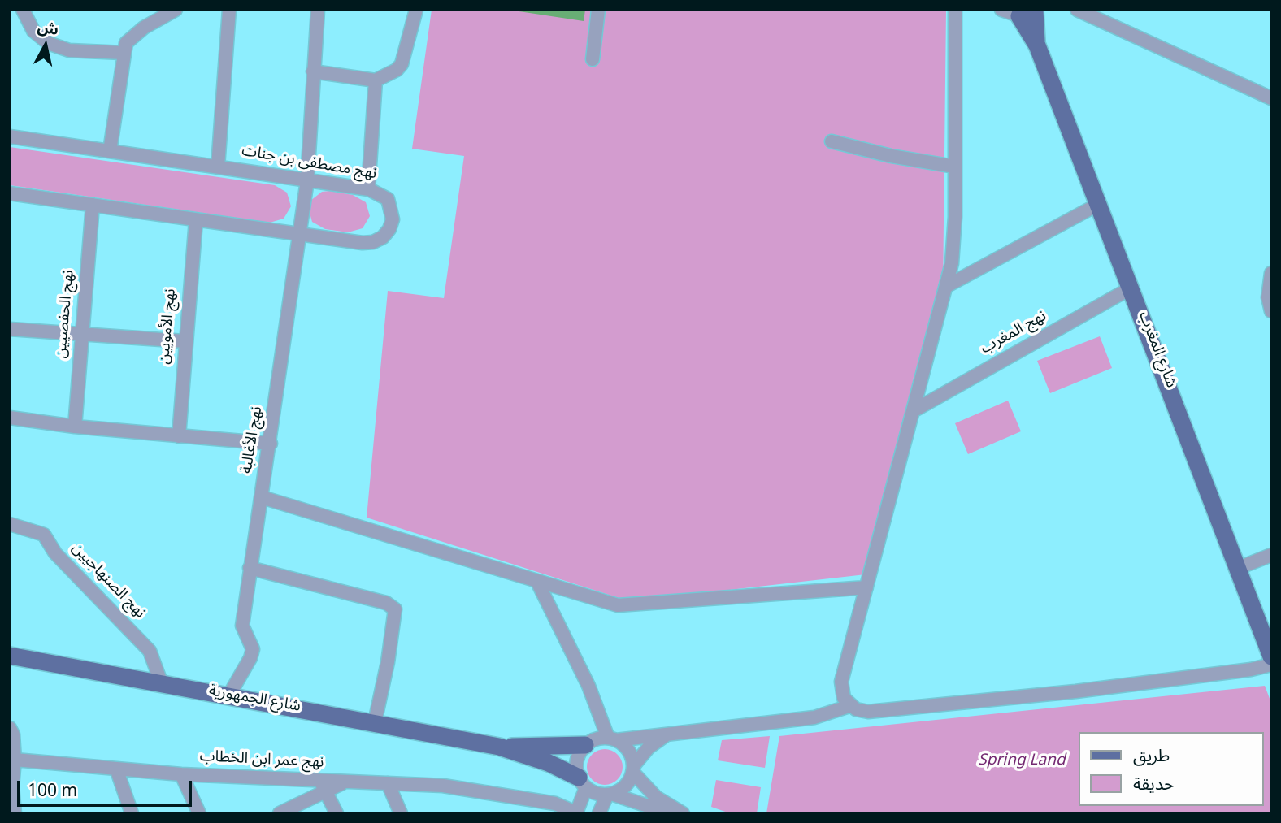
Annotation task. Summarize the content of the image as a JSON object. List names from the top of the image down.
{
  "streets": {
    "main road": ["شارع المغرب", "شارع الجمهورية"],
    "street": [
      "نهج مصطفى بن جنات",
      "نهج الحفصيين",
      "نهج الأمويين",
      "نهج المغرب",
      "نهج الأغالبة",
      "نهج الصنهاجيين",
      "نهج عمر ابن الخطاب"
    ]
  },
  "crossings": [
    ["نهج مصطفى بن جنات", "نهج الحفصيين"],
    ["نهج مصطفى بن جنات", "نهج الأمويين"],
    ["نهج مصطفى بن جنات", "نهج الأغالبة"],
    ["نهج المغرب", "شارع المغرب"],
    ["نهج الأغالبة", "شارع الجمهورية"],
    ["نهج الصنهاجيين", "شارع الجمهورية"]
  ],
  "parks": ["Spring Land"],
  "legend": ["طريق", "حديقة"],
  "scale_bar": "100 m",
  "north": "top"
}
